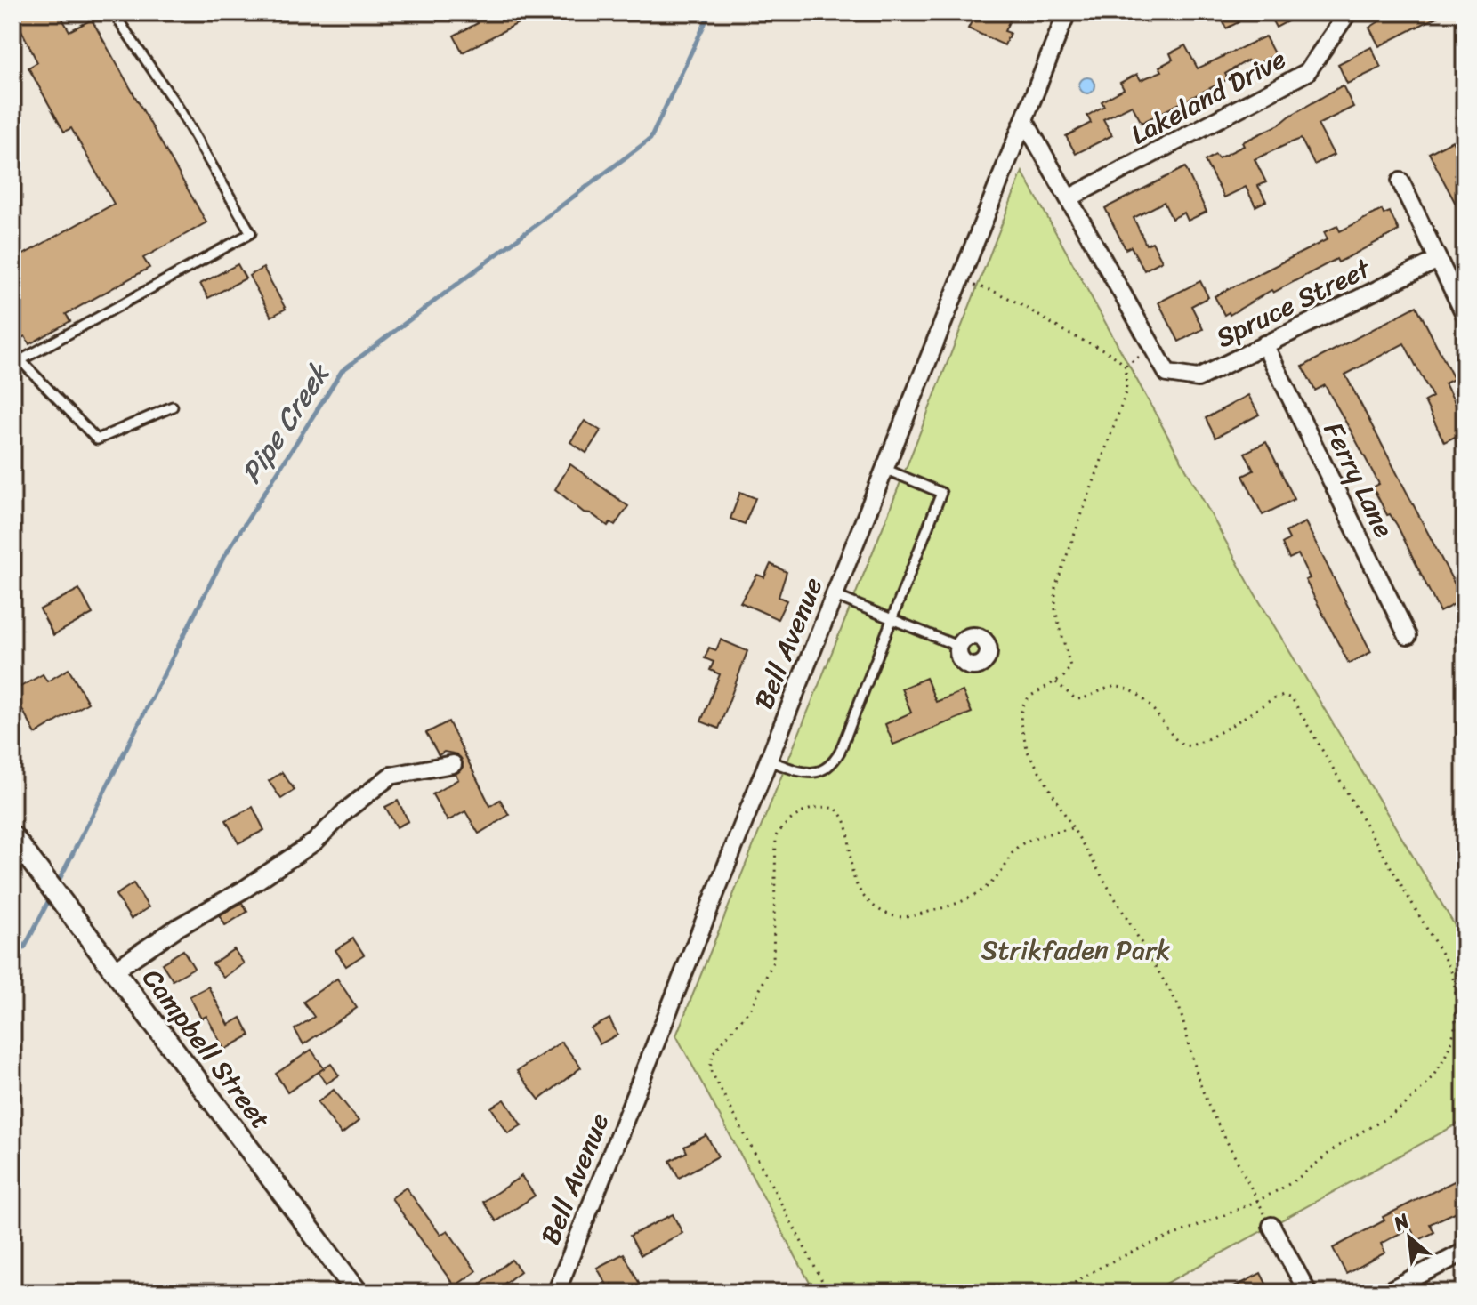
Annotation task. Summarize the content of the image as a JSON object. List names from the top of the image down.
{
  "streets": {
    "street": [
      "Lakeland Drive",
      "Spruce Street",
      "Ferry Lane",
      "Bell Avenue",
      "Campbell Street"
    ]
  },
  "crossings": [
    ["Lakeland Drive", "Spruce Street"],
    ["Spruce Street", "Ferry Lane"]
  ],
  "water": ["Pipe Creek"],
  "parks": ["Strikfaden Park"],
  "north": "top left"
}
